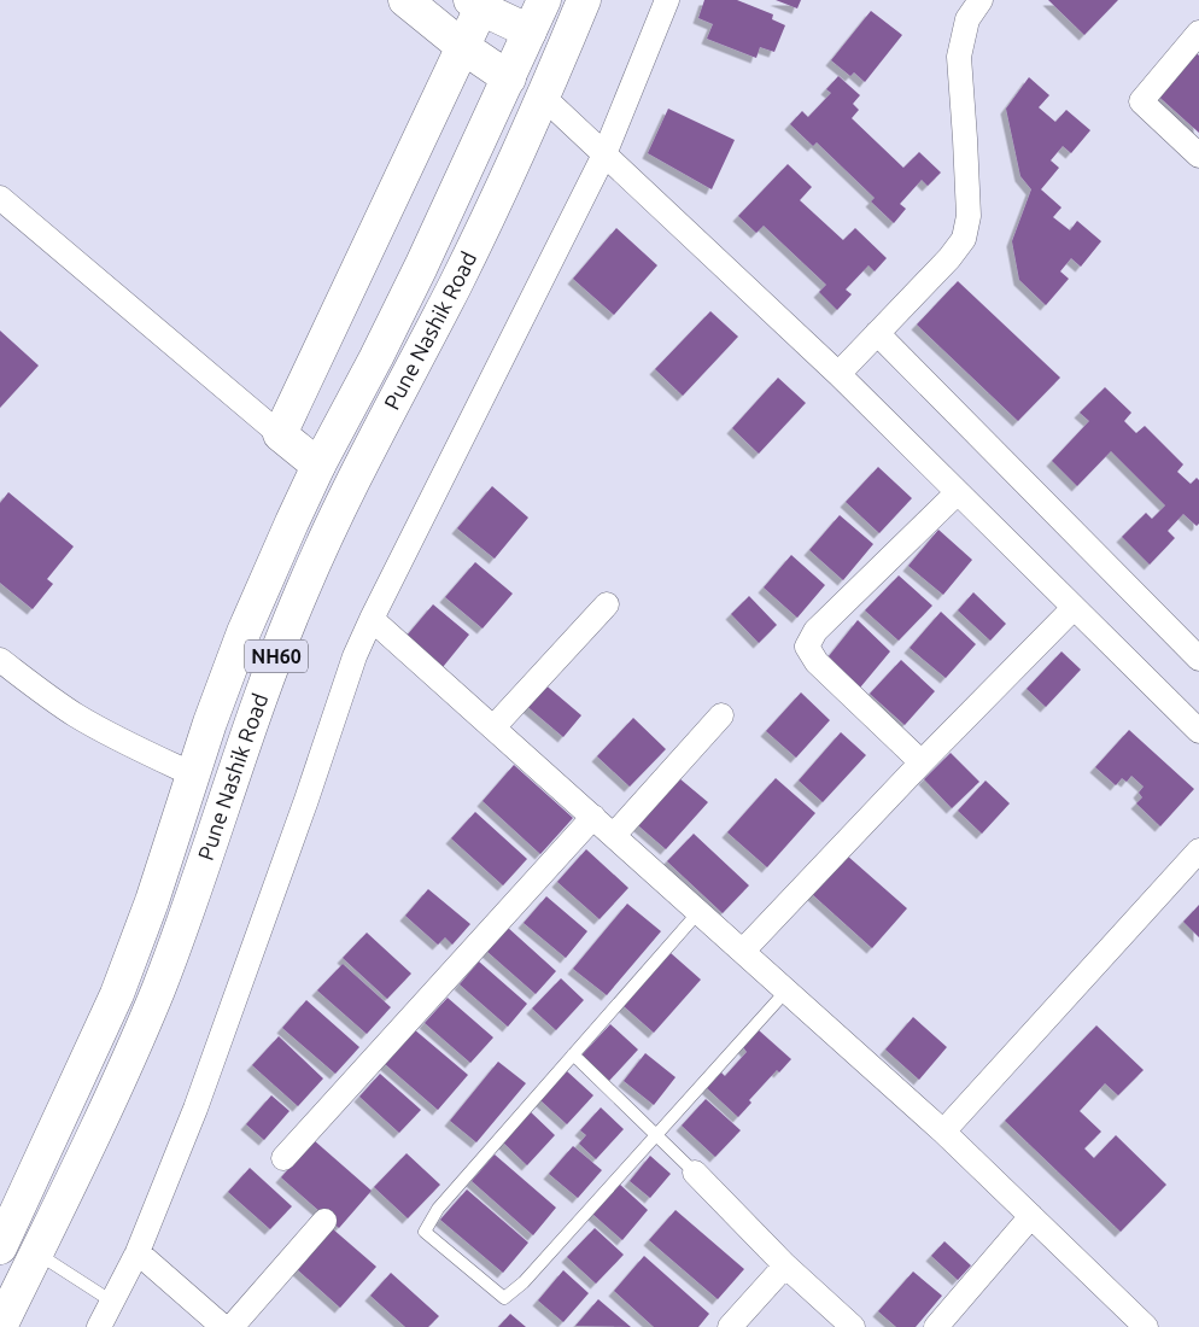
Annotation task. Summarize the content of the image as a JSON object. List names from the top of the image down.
{
  "streets": {
    "main road": ["Pune Nashik Road", "NH60"]
  }
}
